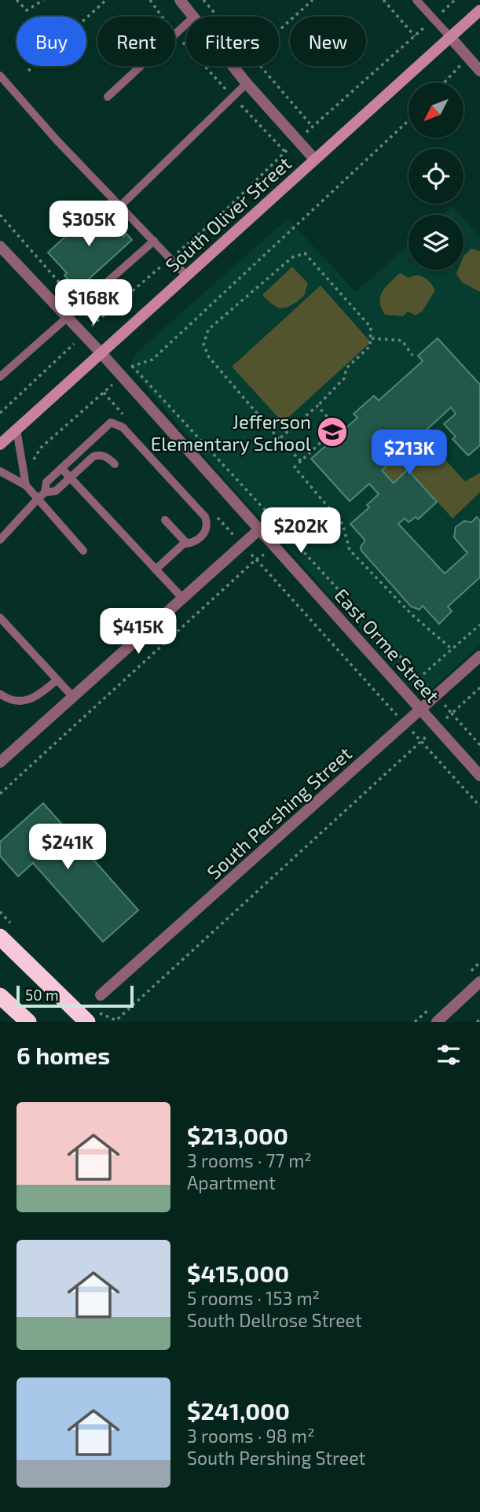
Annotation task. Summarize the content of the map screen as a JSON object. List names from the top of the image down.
{
  "streets": {
    "main road": ["South Oliver Street"],
    "street": ["East Orme Street", "South Pershing Street"]
  },
  "crossings": [
    ["South Oliver Street", "East Orme Street"],
    ["East Orme Street", "South Pershing Street"]
  ],
  "places": {
    "school or university": ["Jefferson Elementary School"]
  },
  "scale_bar": "50 m",
  "north": "bottom left",
  "page": {
    "chip": [
      "Buy",
      "Rent",
      "Filters",
      "New"
    ],
    "price": [
      "$305K",
      "$168K",
      "$213K",
      "$202K",
      "$415K",
      "$241K"
    ],
    "scale": "50 m",
    "heading": "6 homes",
    "list": [
      {
        "name": "$213,000",
        "note": "3 rooms · 77 m² · Apartment"
      },
      {
        "name": "$415,000",
        "note": "5 rooms · 153 m² · South Dellrose Street"
      },
      {
        "name": "$241,000",
        "note": "3 rooms · 98 m² · South Pershing Street"
      }
    ]
  }
}
